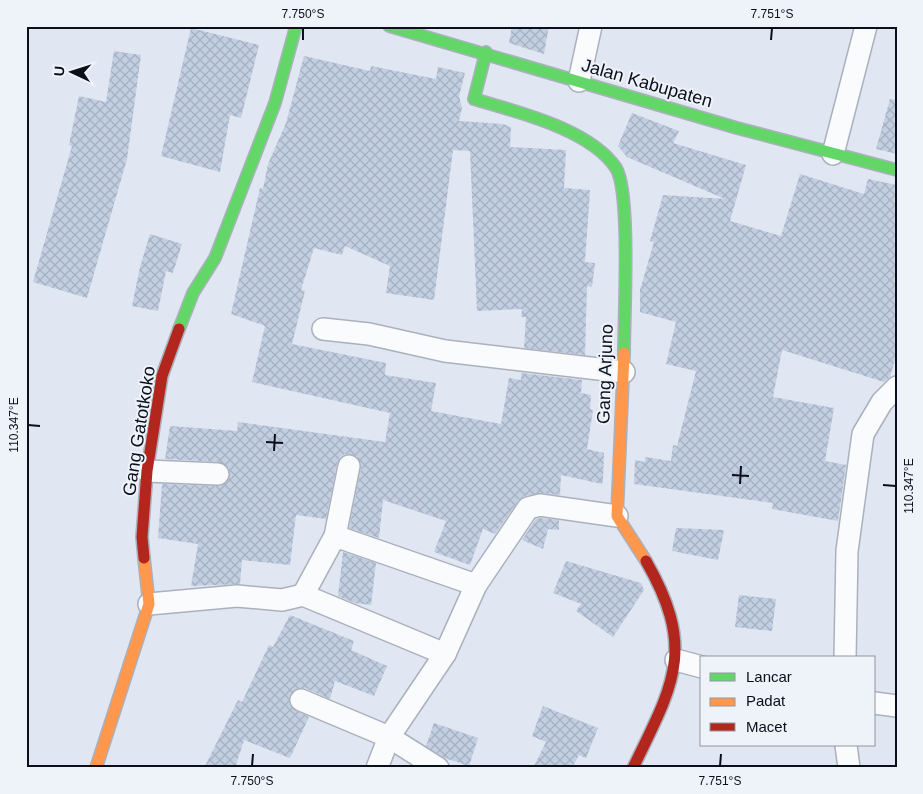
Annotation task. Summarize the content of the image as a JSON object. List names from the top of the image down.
{
  "streets": {
    "street": ["Jalan Kabupaten", "Gang Arjuno", "Gang Gatotkoko"]
  },
  "crossings": [
    ["Jalan Kabupaten", "Gang Arjuno"]
  ],
  "legend": ["Lancar", "Padat", "Macet"],
  "north": "left",
  "coordinates": ["7.750°S", "7.751°S", "110.347°E"]
}
